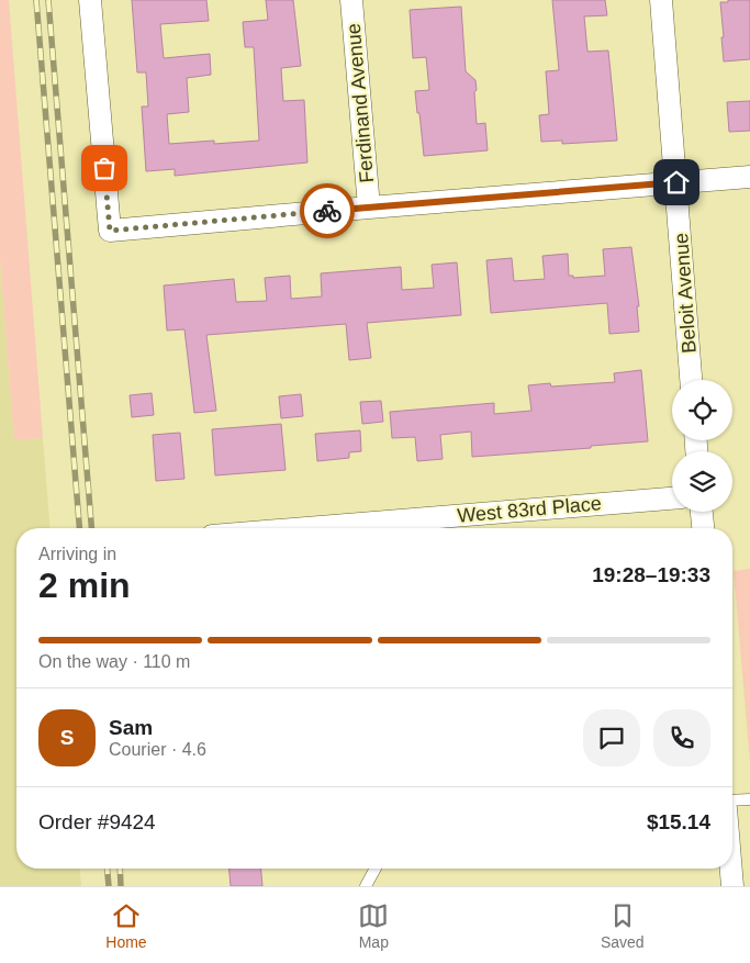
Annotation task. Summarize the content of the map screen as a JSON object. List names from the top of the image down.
{
  "streets": {
    "street": ["Ferdinand Avenue", "Beloit Avenue", "West 83rd Place"]
  },
  "page": {
    "heading": ["2 min", "Arriving in", "19:28–19:33"],
    "panel": [
      "Sam",
      "Courier · 4.6",
      "Order #9424",
      "$15.14"
    ],
    "bar": "On the way · 110 m",
    "round": "S",
    "tabs": ["Home", "Map", "Saved"]
  }
}
